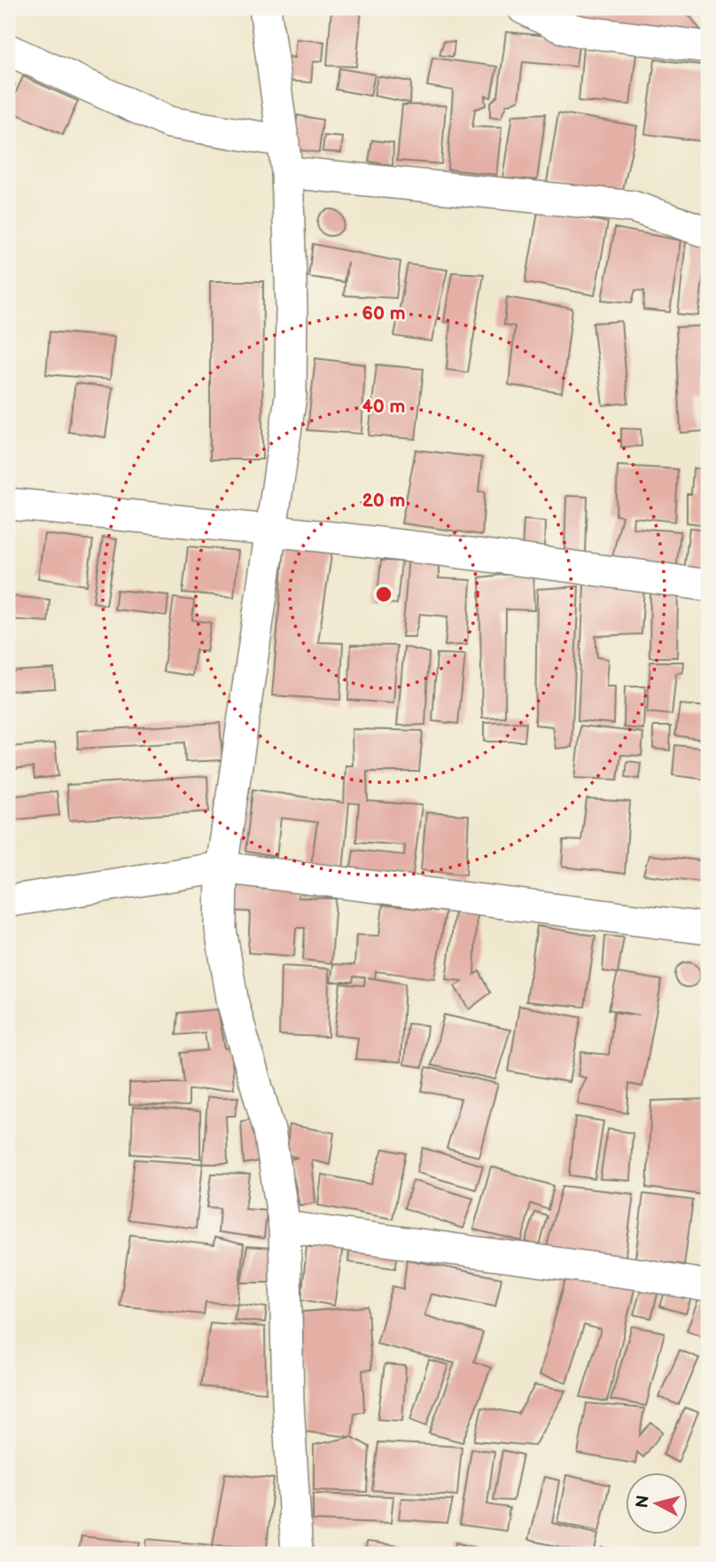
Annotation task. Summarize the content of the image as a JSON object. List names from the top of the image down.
{
  "north": "left",
  "rings": ["60 m", "40 m", "20 m"]
}
